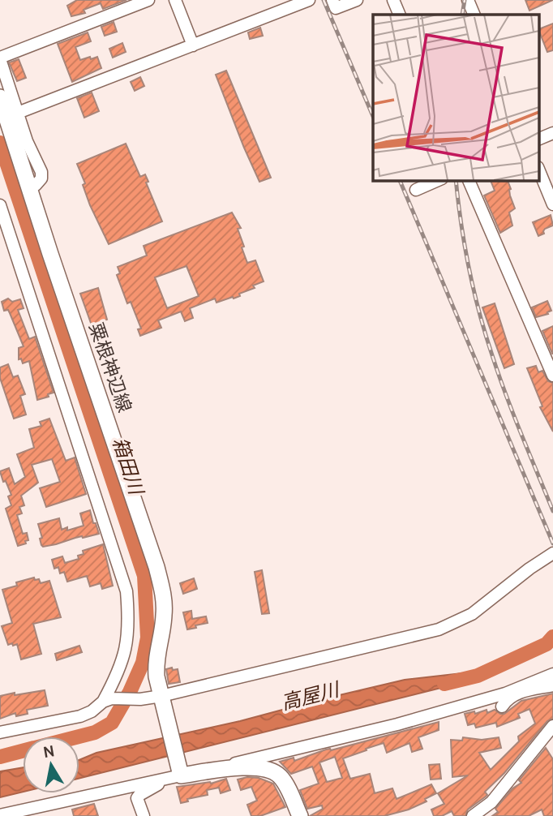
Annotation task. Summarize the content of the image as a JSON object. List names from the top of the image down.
{
  "streets": {
    "main road": ["粟根神辺線"]
  },
  "water": ["箱田川", "高屋川"],
  "north": "top"
}
